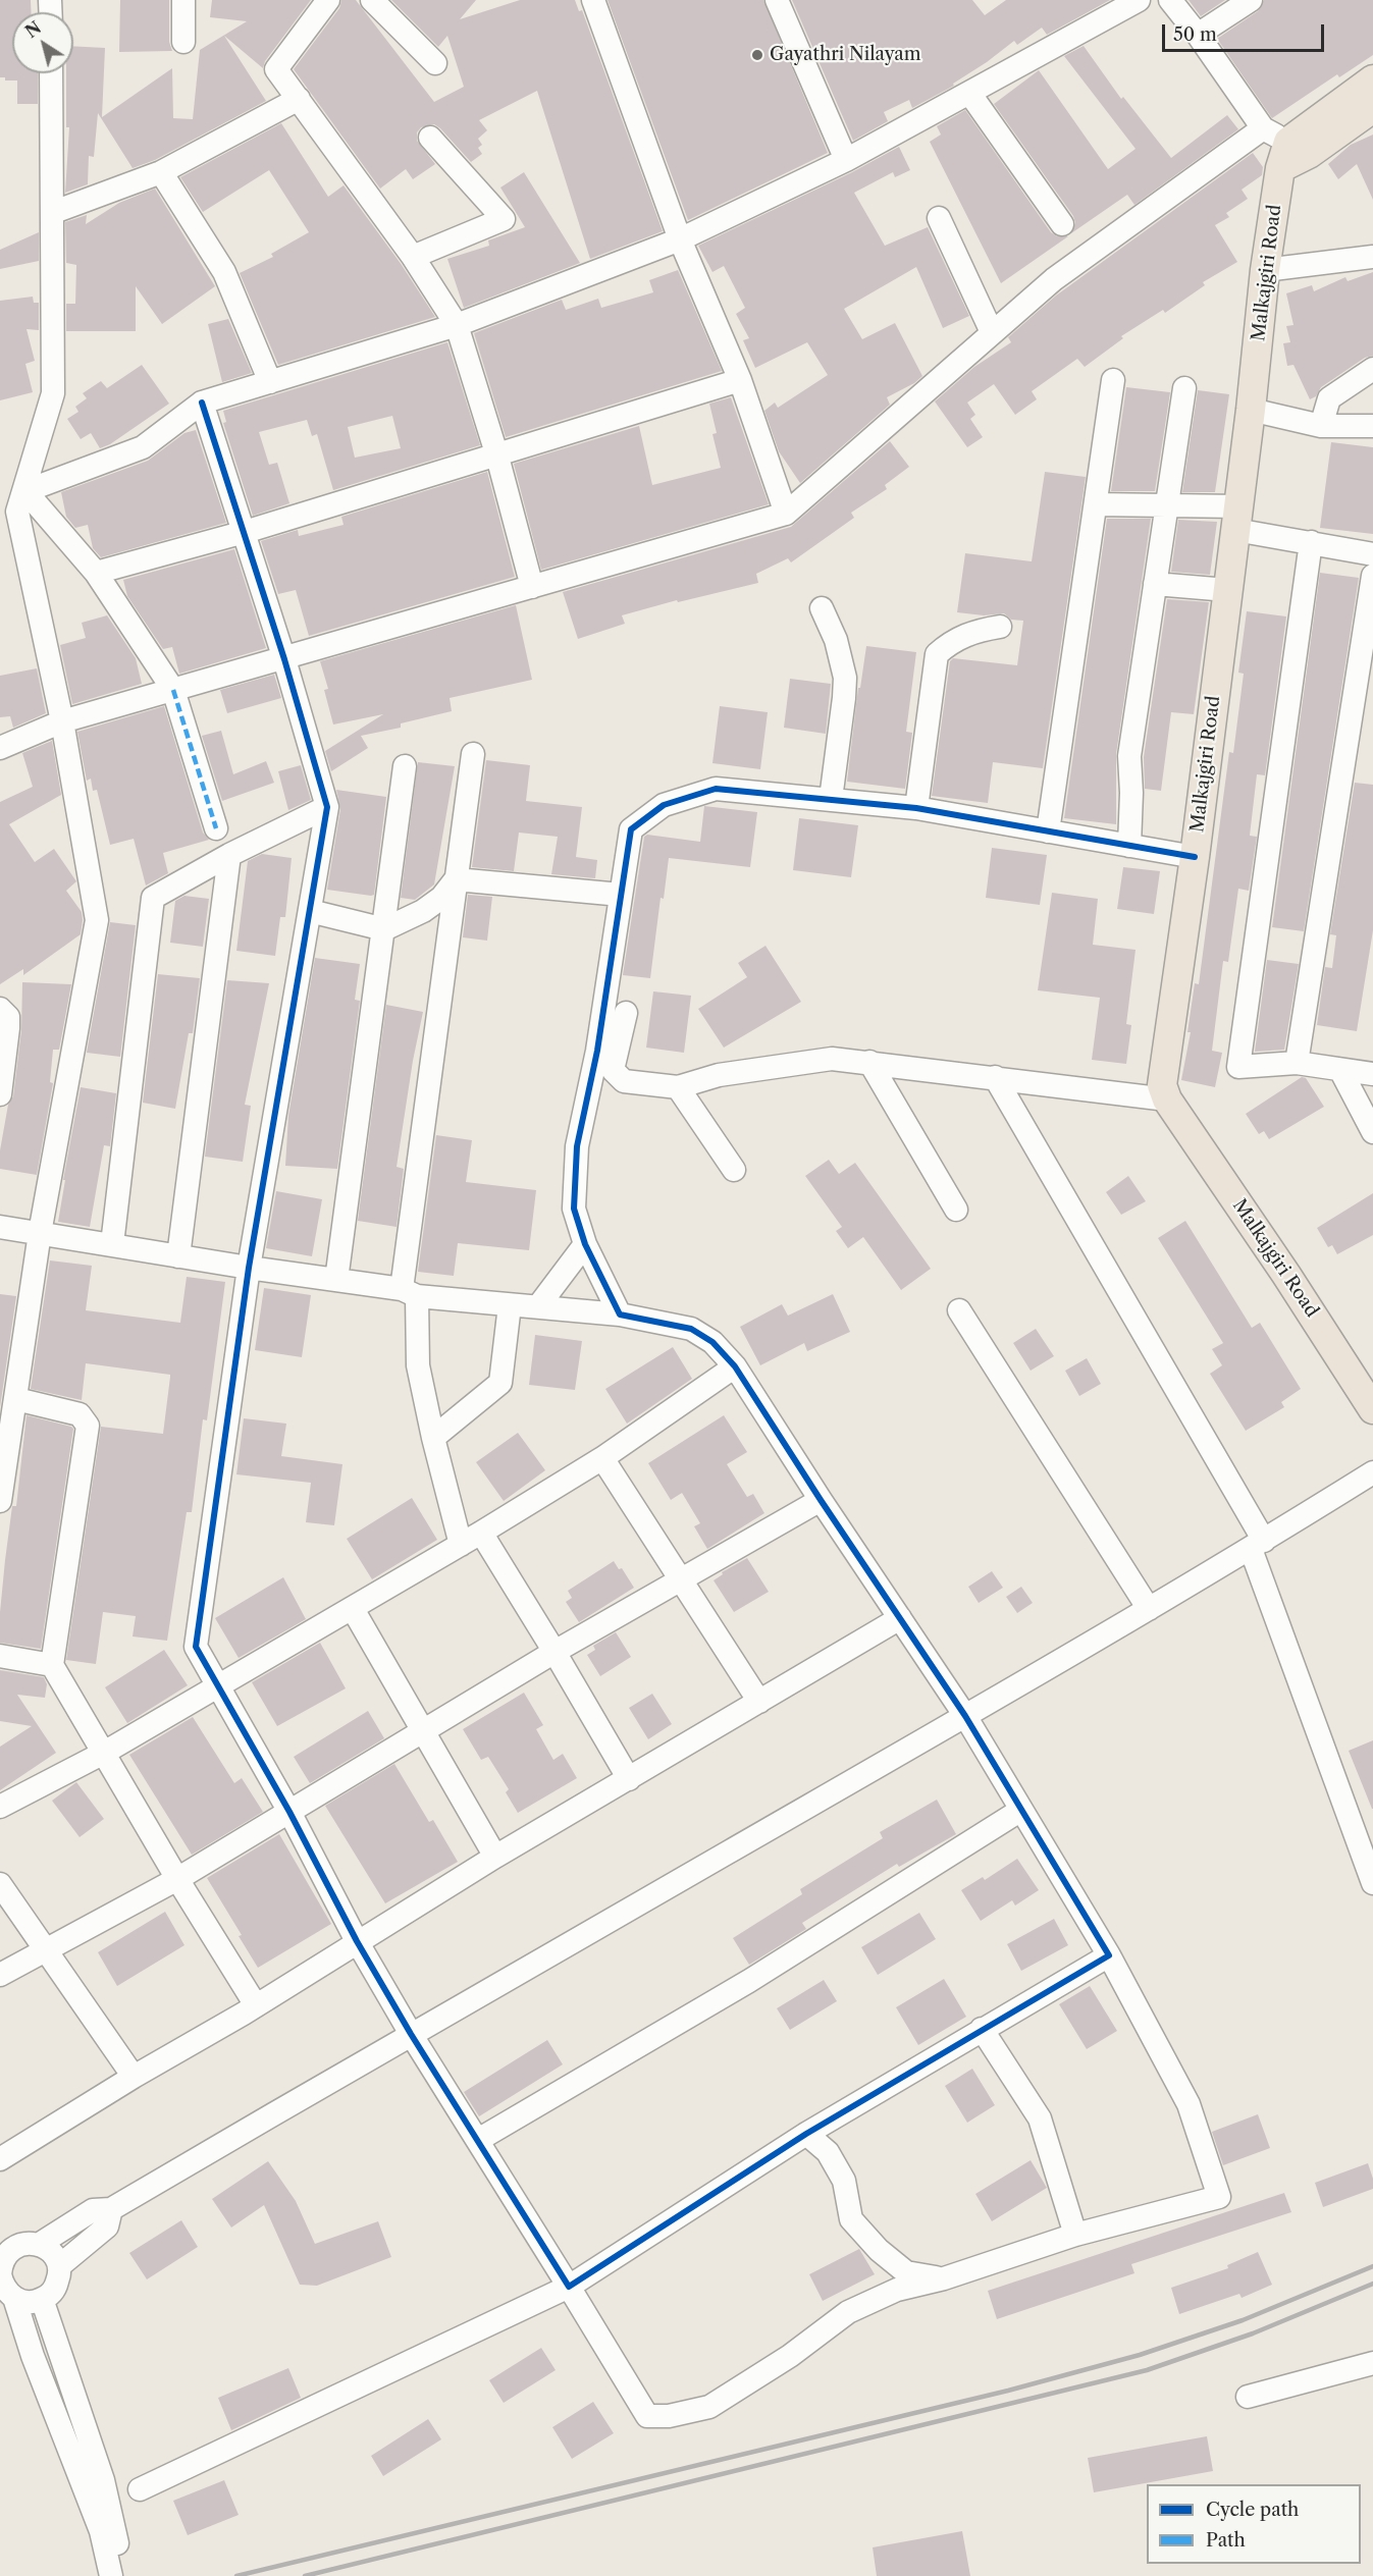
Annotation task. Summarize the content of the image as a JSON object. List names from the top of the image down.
{
  "streets": {
    "main road": ["Malkajgiri Road"]
  },
  "places": ["Gayathri Nilayam"],
  "legend": ["Cycle path", "Path"],
  "scale_bar": "50 m",
  "north": "top left"
}
